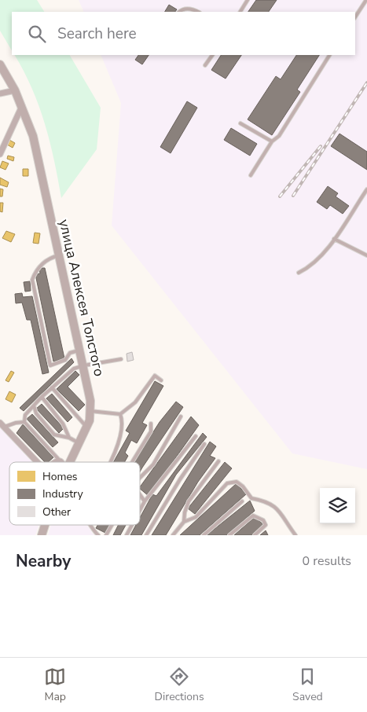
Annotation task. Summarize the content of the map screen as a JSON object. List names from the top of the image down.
{
  "streets": {
    "street": ["улица Алексея Толстого"]
  },
  "legend": ["Homes", "Industry", "Other"],
  "page": {
    "search": "Search here",
    "heading": ["Nearby", "0 results"],
    "nav": ["Map", "Directions", "Saved"]
  }
}
